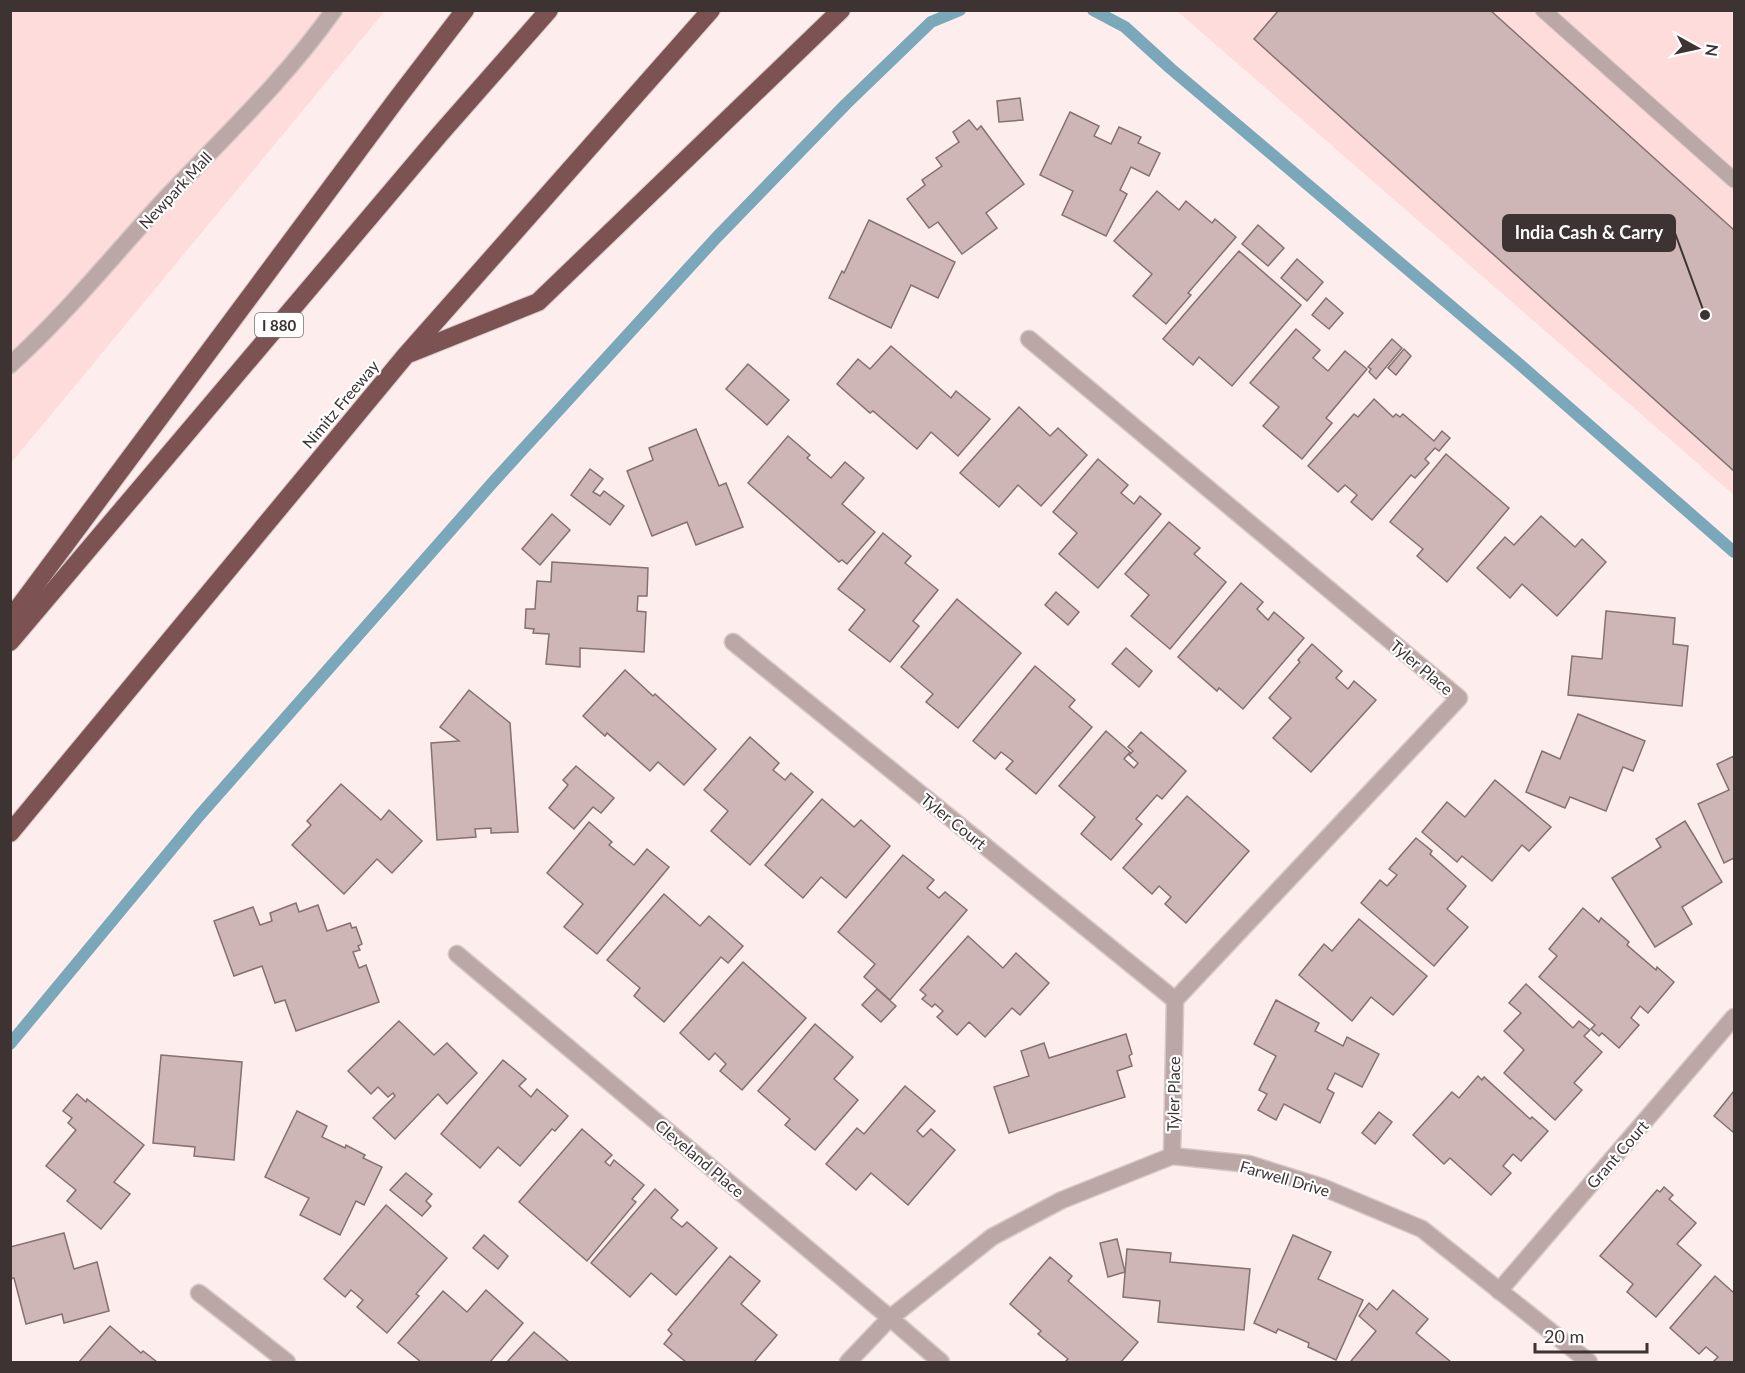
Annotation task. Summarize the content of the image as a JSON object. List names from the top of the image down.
{
  "streets": {
    "highway": ["I 880", "Nimitz Freeway"],
    "street": [
      "Newpark Mall",
      "Tyler Place",
      "Tyler Court",
      "Grant Court",
      "Cleveland Place",
      "Farwell Drive"
    ]
  },
  "crossings": [
    ["Tyler Place", "Tyler Court"],
    ["Tyler Place", "Farwell Drive"],
    ["Grant Court", "Farwell Drive"],
    ["Cleveland Place", "Farwell Drive"]
  ],
  "places": ["India Cash & Carry"],
  "scale_bar": "20 m",
  "north": "right"
}
